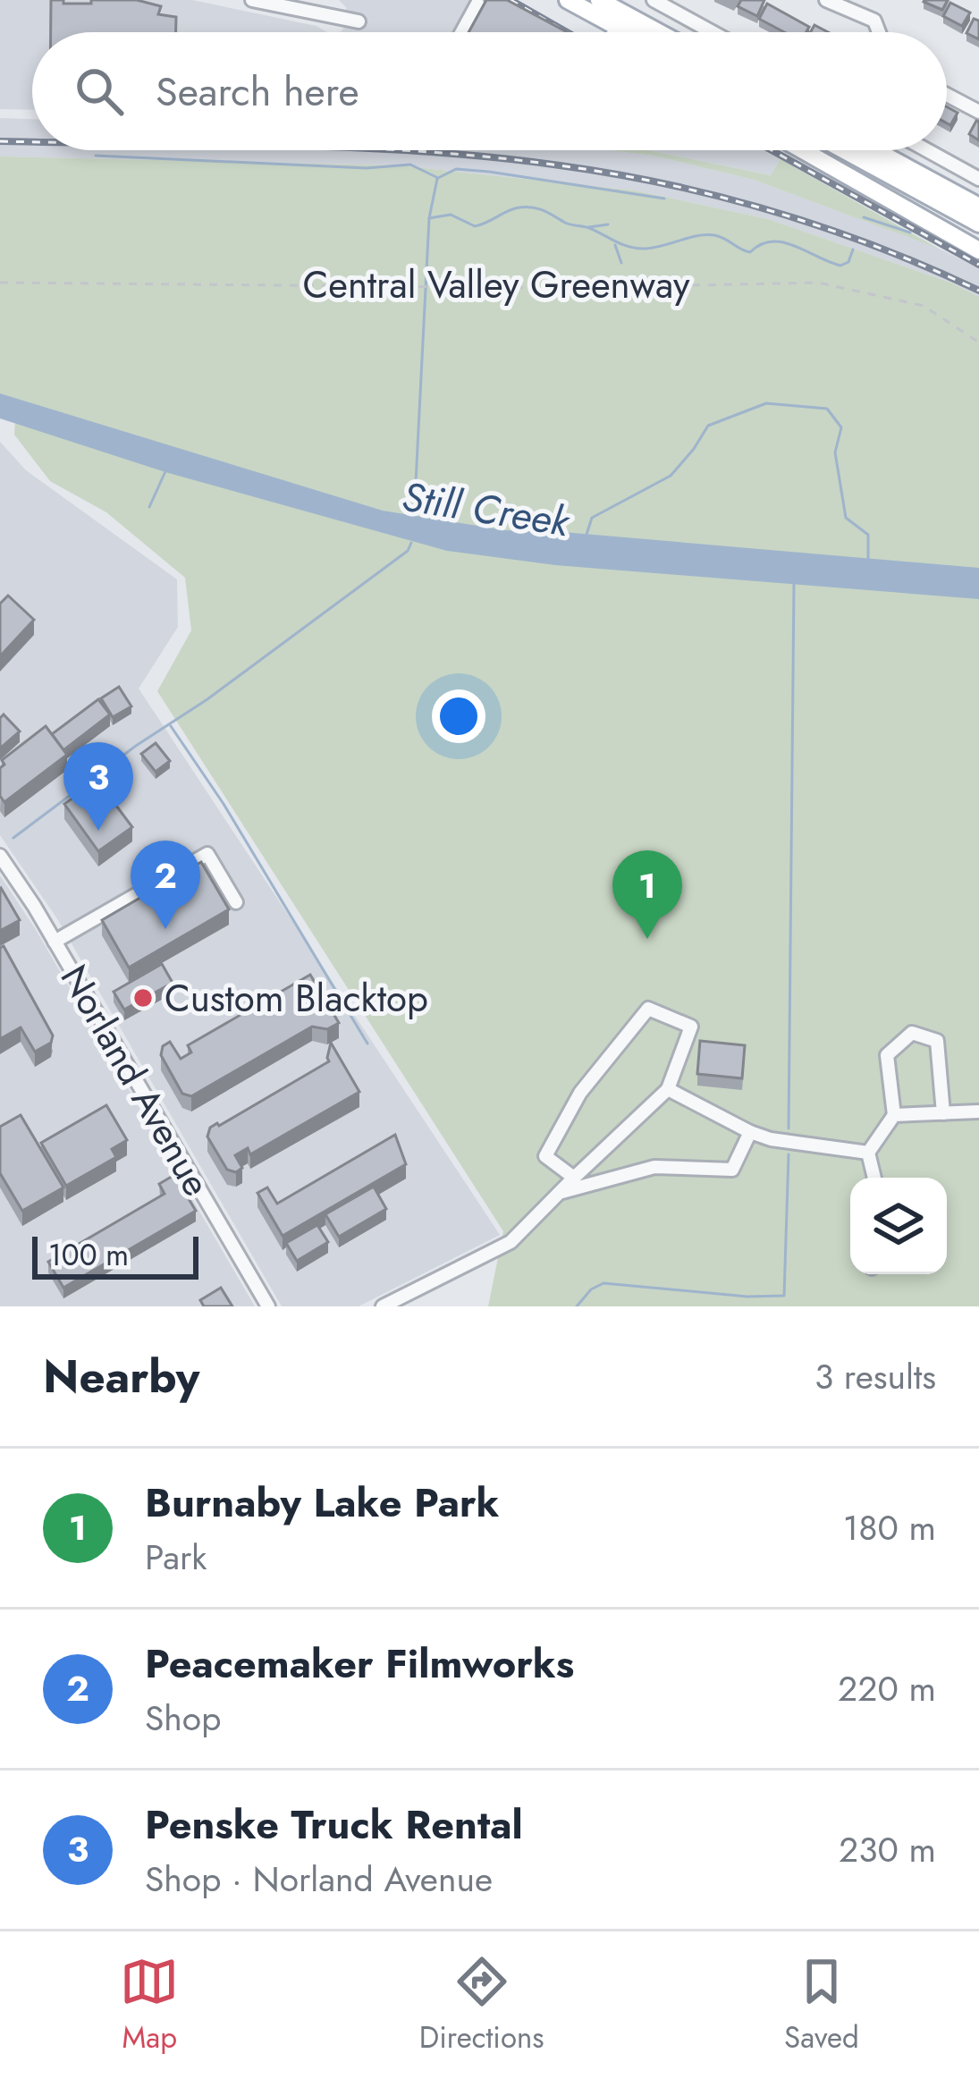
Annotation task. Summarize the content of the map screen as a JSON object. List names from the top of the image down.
{
  "streets": {
    "street": ["Norland Avenue"],
    "path": ["Central Valley Greenway"]
  },
  "water": ["Still Creek"],
  "places": ["Custom Blacktop"],
  "scale_bar": "100 m",
  "page": {
    "search": "Search here",
    "pins": ["3", "2", "1"],
    "scale": "100 m",
    "heading": ["Nearby", "3 results"],
    "list": [
      {
        "mark": "1",
        "name": "Burnaby Lake Park",
        "note": "Park",
        "value": "180 m"
      },
      {
        "mark": "2",
        "name": "Peacemaker Filmworks",
        "note": "Shop",
        "value": "220 m"
      },
      {
        "mark": "3",
        "name": "Penske Truck Rental",
        "note": "Shop · Norland Avenue",
        "value": "230 m"
      }
    ],
    "nav": ["Map", "Directions", "Saved"]
  }
}
